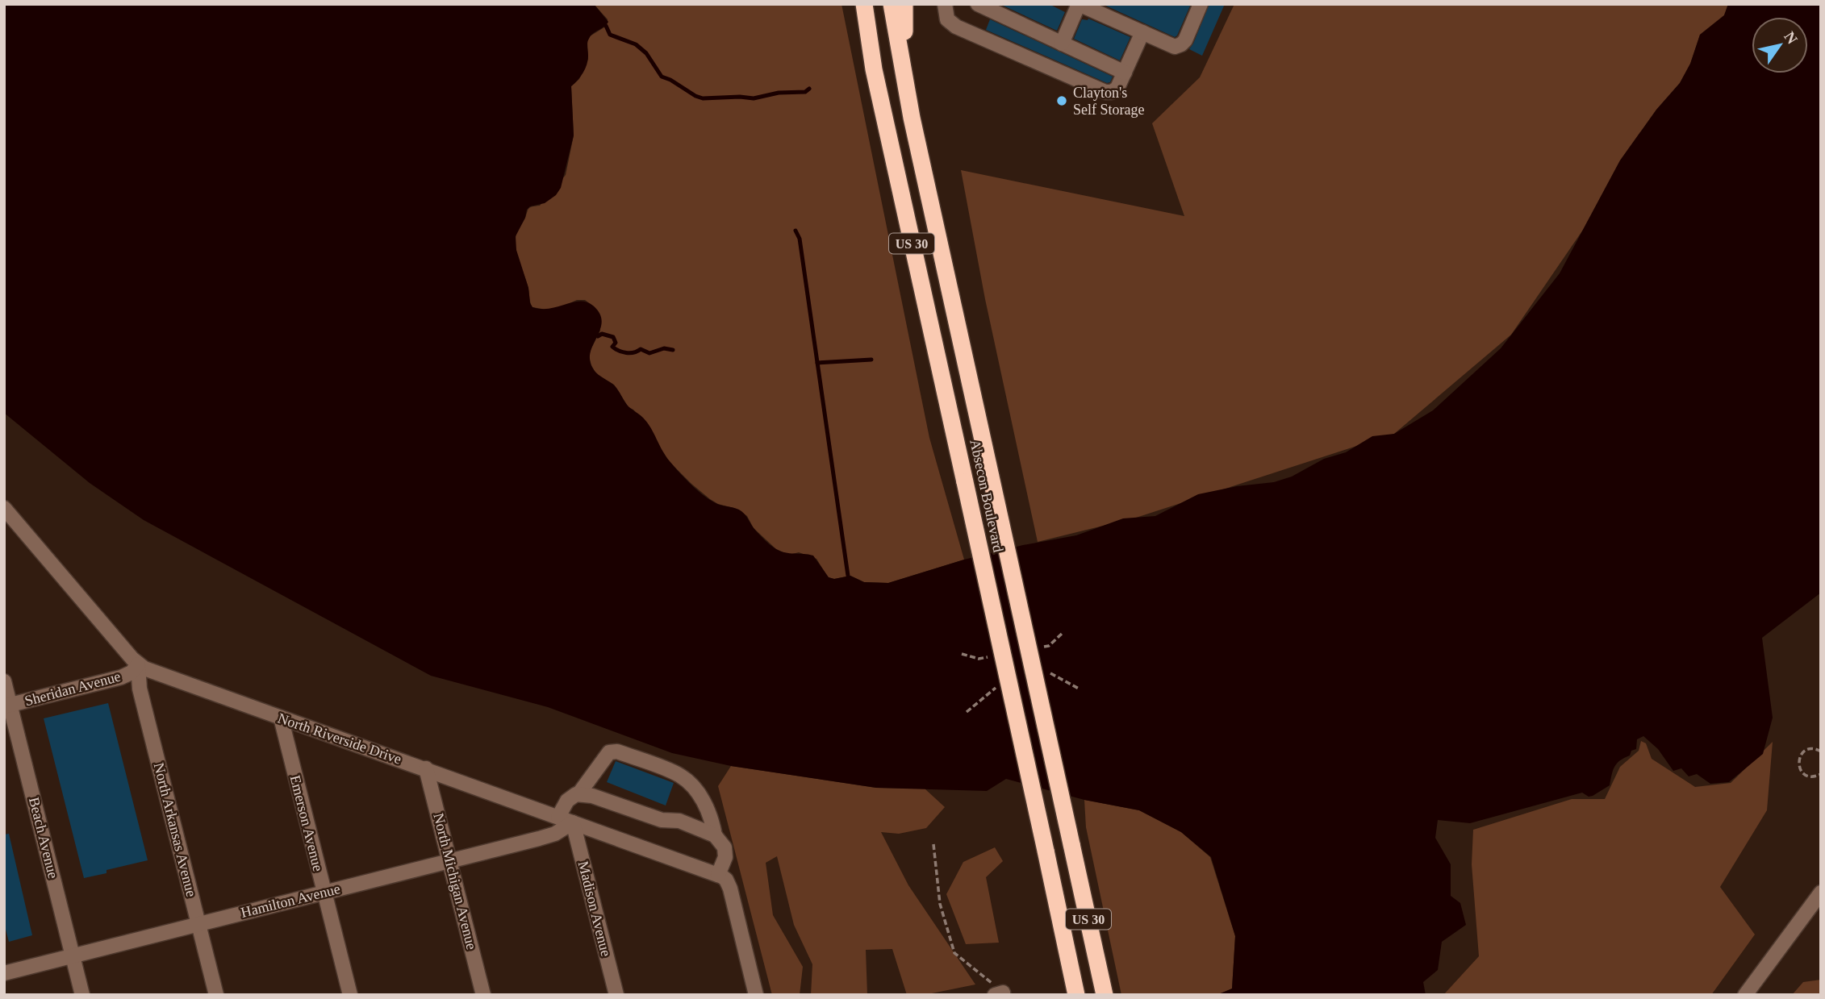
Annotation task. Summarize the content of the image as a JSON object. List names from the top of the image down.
{
  "streets": {
    "highway": ["US 30", "Absecon Boulevard"],
    "street": [
      "Sheridan Avenue",
      "North Riverside Drive",
      "Emerson Avenue",
      "North Arkansas Avenue",
      "Beach Avenue",
      "North Michigan Avenue",
      "Hamilton Avenue",
      "Madison Avenue"
    ]
  },
  "crossings": [
    ["Sheridan Avenue", "North Riverside Drive"],
    ["Sheridan Avenue", "North Arkansas Avenue"],
    ["Sheridan Avenue", "Beach Avenue"],
    ["North Riverside Drive", "Emerson Avenue"],
    ["North Riverside Drive", "North Arkansas Avenue"],
    ["North Riverside Drive", "North Michigan Avenue"],
    ["North Riverside Drive", "Hamilton Avenue"],
    ["North Riverside Drive", "Madison Avenue"],
    ["Emerson Avenue", "Hamilton Avenue"],
    ["North Arkansas Avenue", "Hamilton Avenue"],
    ["Beach Avenue", "Hamilton Avenue"],
    ["North Michigan Avenue", "Hamilton Avenue"],
    ["Hamilton Avenue", "Madison Avenue"]
  ],
  "places": ["Clayton's Self Storage"],
  "north": "top right"
}
